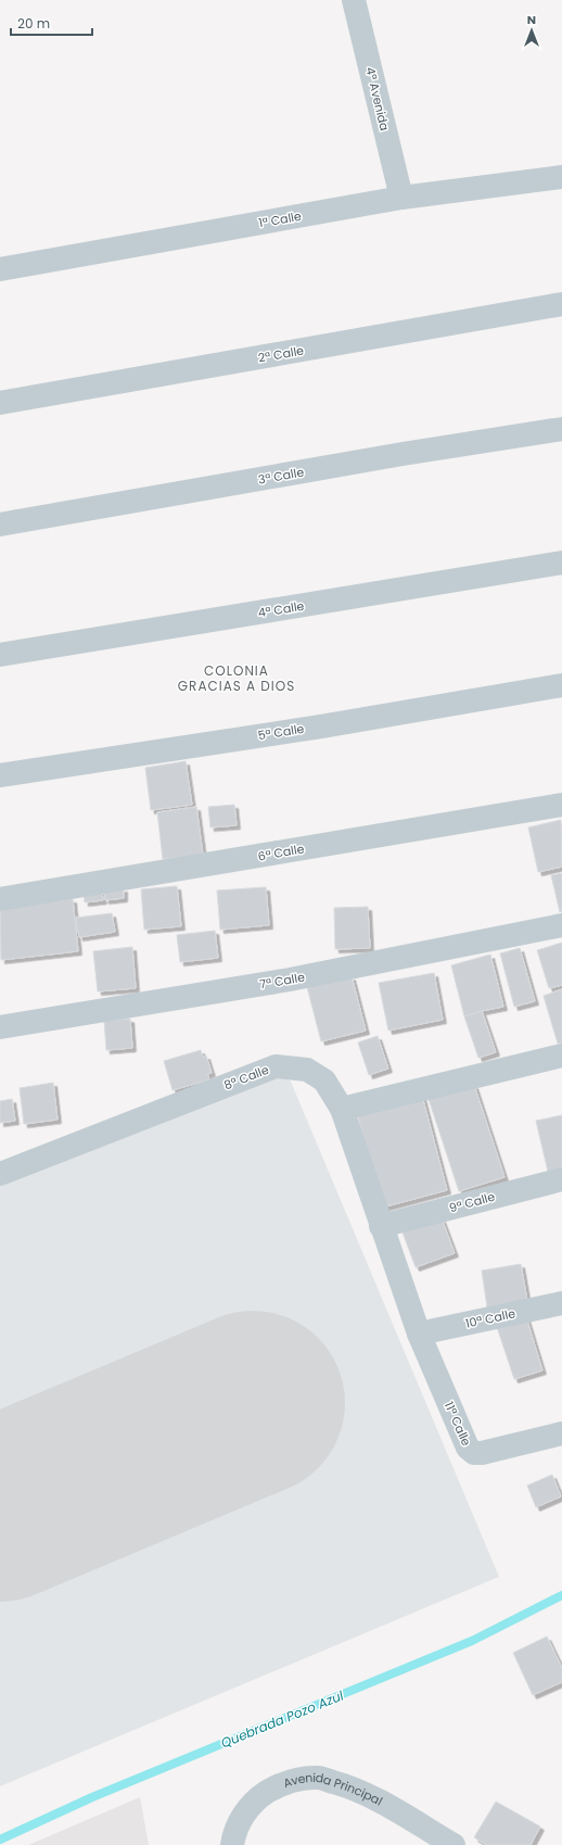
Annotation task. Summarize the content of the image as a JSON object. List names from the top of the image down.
{
  "streets": {
    "street": [
      "4ª Avenida",
      "1ª Calle",
      "2ª Calle",
      "3ª Calle",
      "4ª Calle",
      "5ª Calle",
      "6ª Calle",
      "7ª Calle",
      "8ª Calle",
      "9ª Calle",
      "10ª Calle",
      "11ª Calle",
      "Avenida Principal"
    ]
  },
  "crossings": [
    ["4ª Avenida", "1ª Calle"],
    ["8ª Calle", "9ª Calle"],
    ["8ª Calle", "10ª Calle"],
    ["8ª Calle", "11ª Calle"],
    ["10ª Calle", "11ª Calle"]
  ],
  "districts": ["COLONIA GRACIAS A DIOS"],
  "water": ["Quebrada Pozo Azul"],
  "scale_bar": "20 m",
  "north": "top"
}
